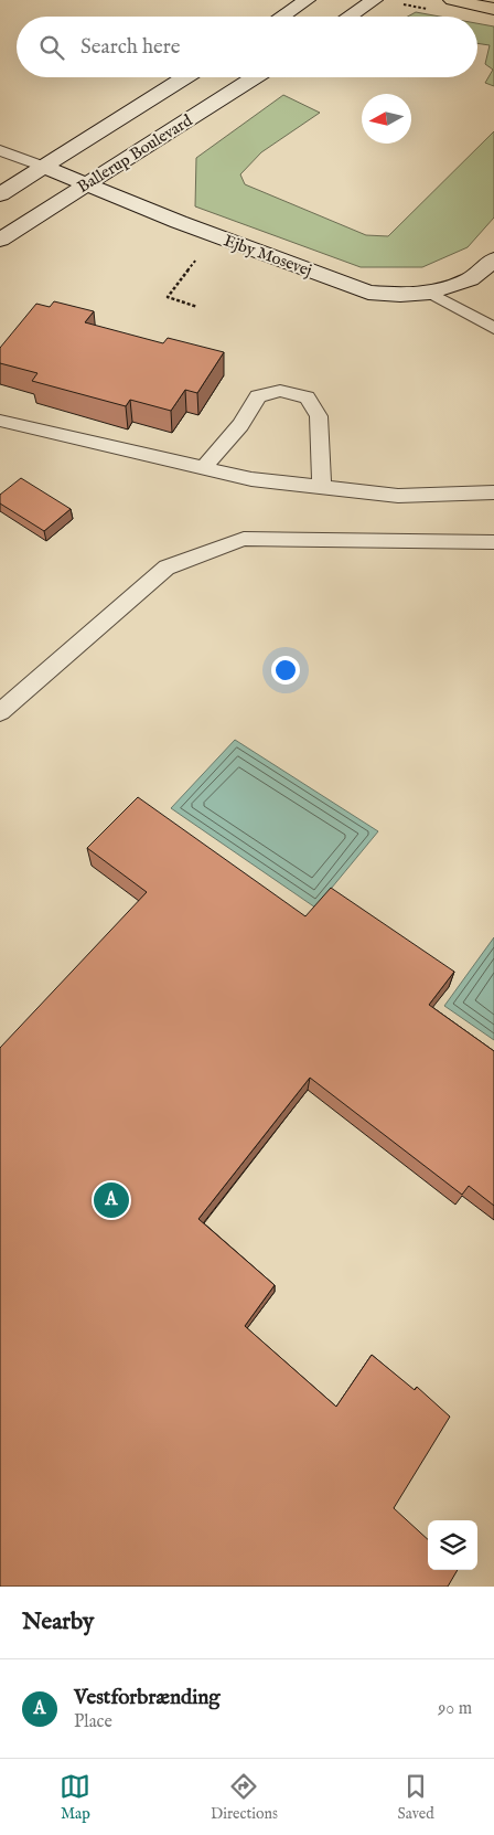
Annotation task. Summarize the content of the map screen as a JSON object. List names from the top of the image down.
{
  "streets": {
    "street": ["Ballerup Boulevard", "Ejby Mosevej"]
  },
  "crossings": [
    ["Ballerup Boulevard", "Ejby Mosevej"]
  ],
  "north": "left",
  "page": {
    "search": "Search here",
    "pins": "A",
    "heading": "Nearby",
    "list": [
      {
        "mark": "A",
        "name": "Vestforbrænding",
        "note": "Place",
        "value": "90 m"
      }
    ],
    "nav": ["Map", "Directions", "Saved"]
  }
}
